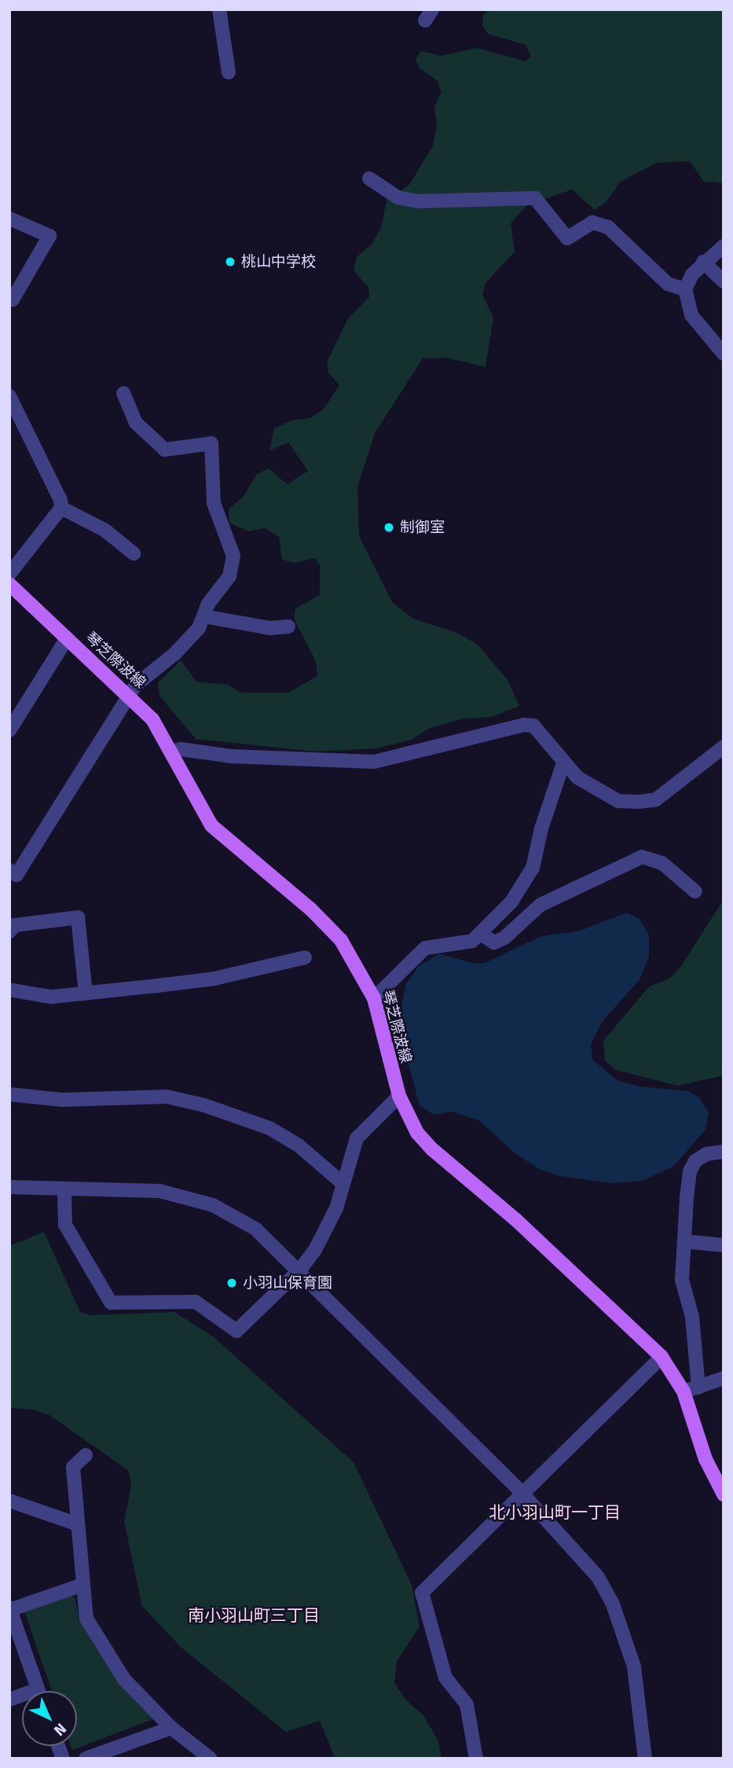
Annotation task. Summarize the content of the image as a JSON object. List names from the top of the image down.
{
  "streets": {
    "main road": ["琴芝際波線"]
  },
  "districts": ["北小羽山町一丁目", "南小羽山町三丁目"],
  "places": ["桃山中学校", "制御室", "小羽山保育園"],
  "north": "bottom right"
}
